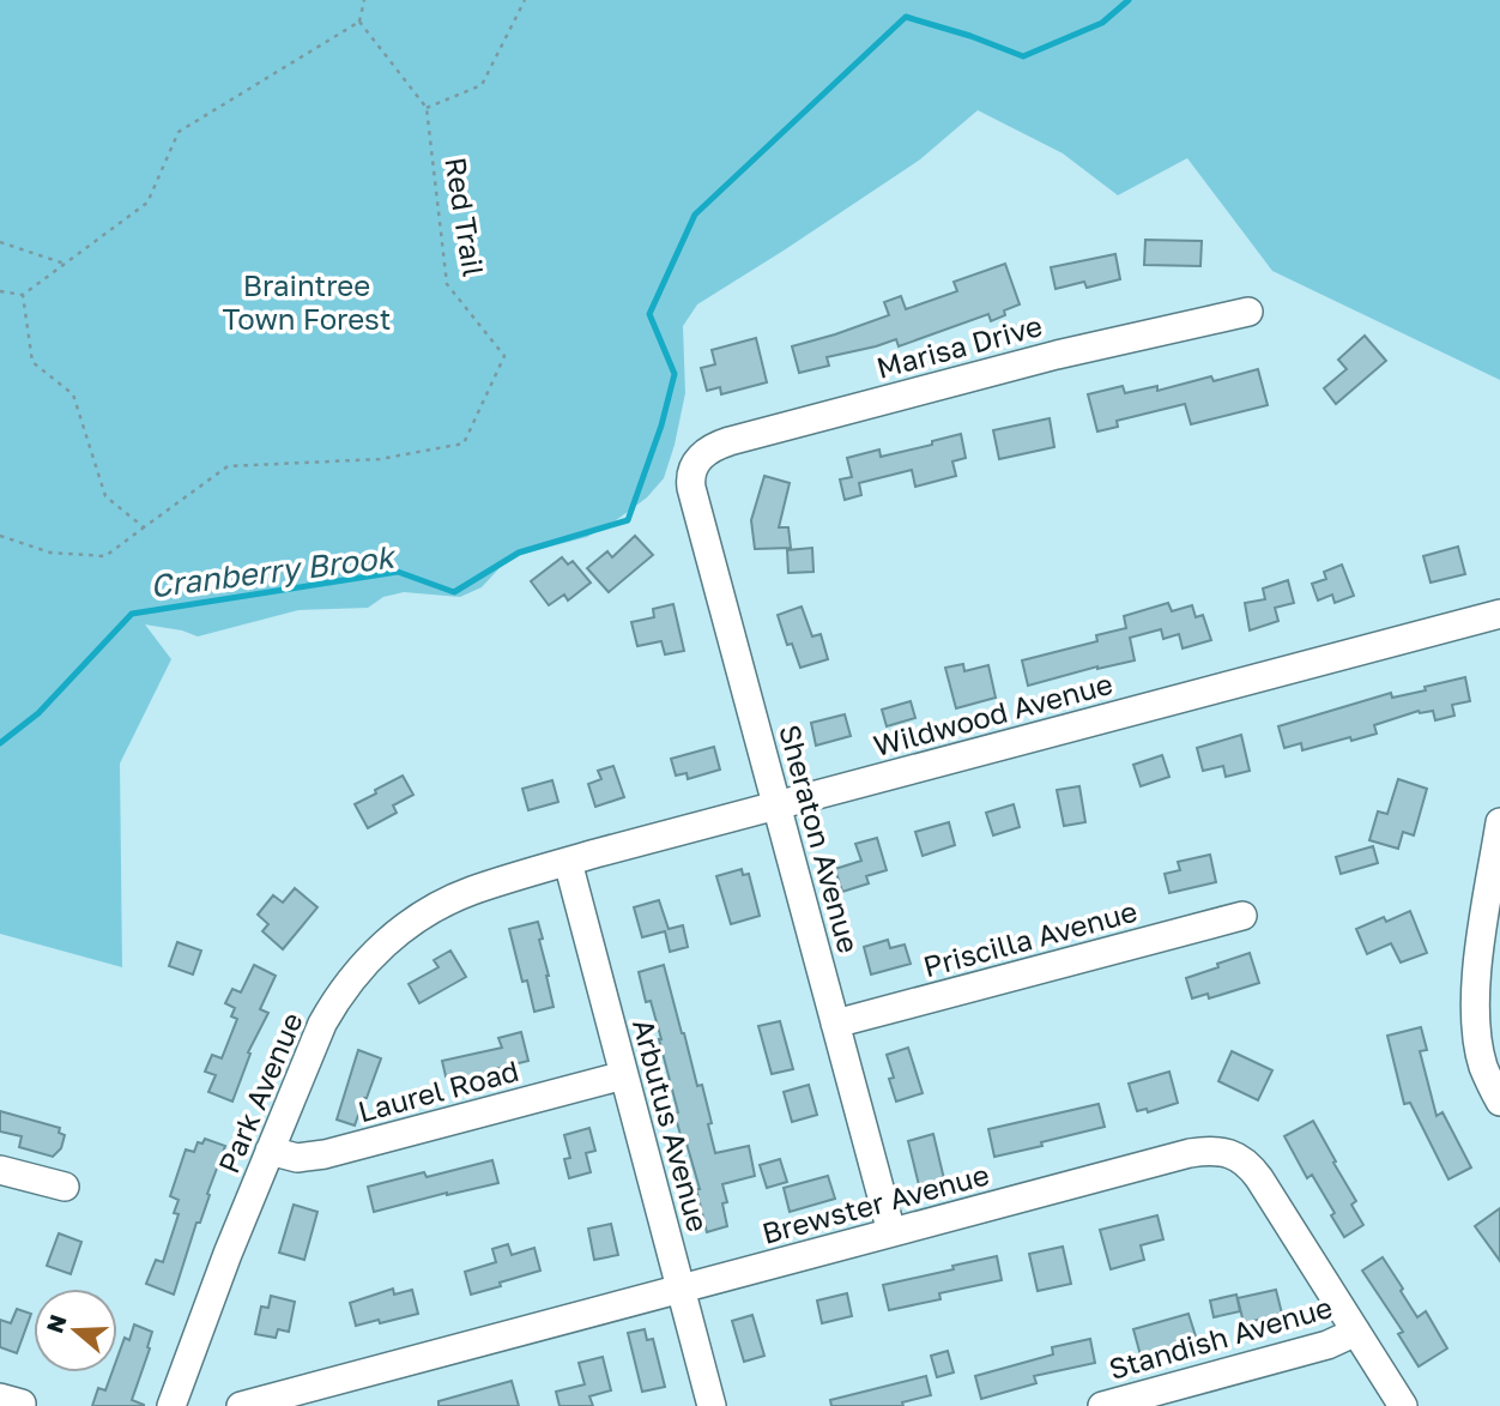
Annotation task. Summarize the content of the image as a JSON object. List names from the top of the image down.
{
  "streets": {
    "street": [
      "Marisa Drive",
      "Wildwood Avenue",
      "Sheraton Avenue",
      "Priscilla Avenue",
      "Laurel Road",
      "Park Avenue",
      "Arbutus Avenue",
      "Brewster Avenue",
      "Standish Avenue"
    ],
    "path": ["Red Trail"]
  },
  "crossings": [
    ["Marisa Drive", "Sheraton Avenue"],
    ["Wildwood Avenue", "Sheraton Avenue"],
    ["Wildwood Avenue", "Park Avenue"],
    ["Wildwood Avenue", "Arbutus Avenue"],
    ["Sheraton Avenue", "Priscilla Avenue"],
    ["Sheraton Avenue", "Brewster Avenue"],
    ["Laurel Road", "Park Avenue"],
    ["Laurel Road", "Arbutus Avenue"],
    ["Arbutus Avenue", "Brewster Avenue"],
    ["Brewster Avenue", "Standish Avenue"]
  ],
  "water": ["Cranberry Brook"],
  "parks": ["Braintree Town Forest"],
  "north": "left"
}
